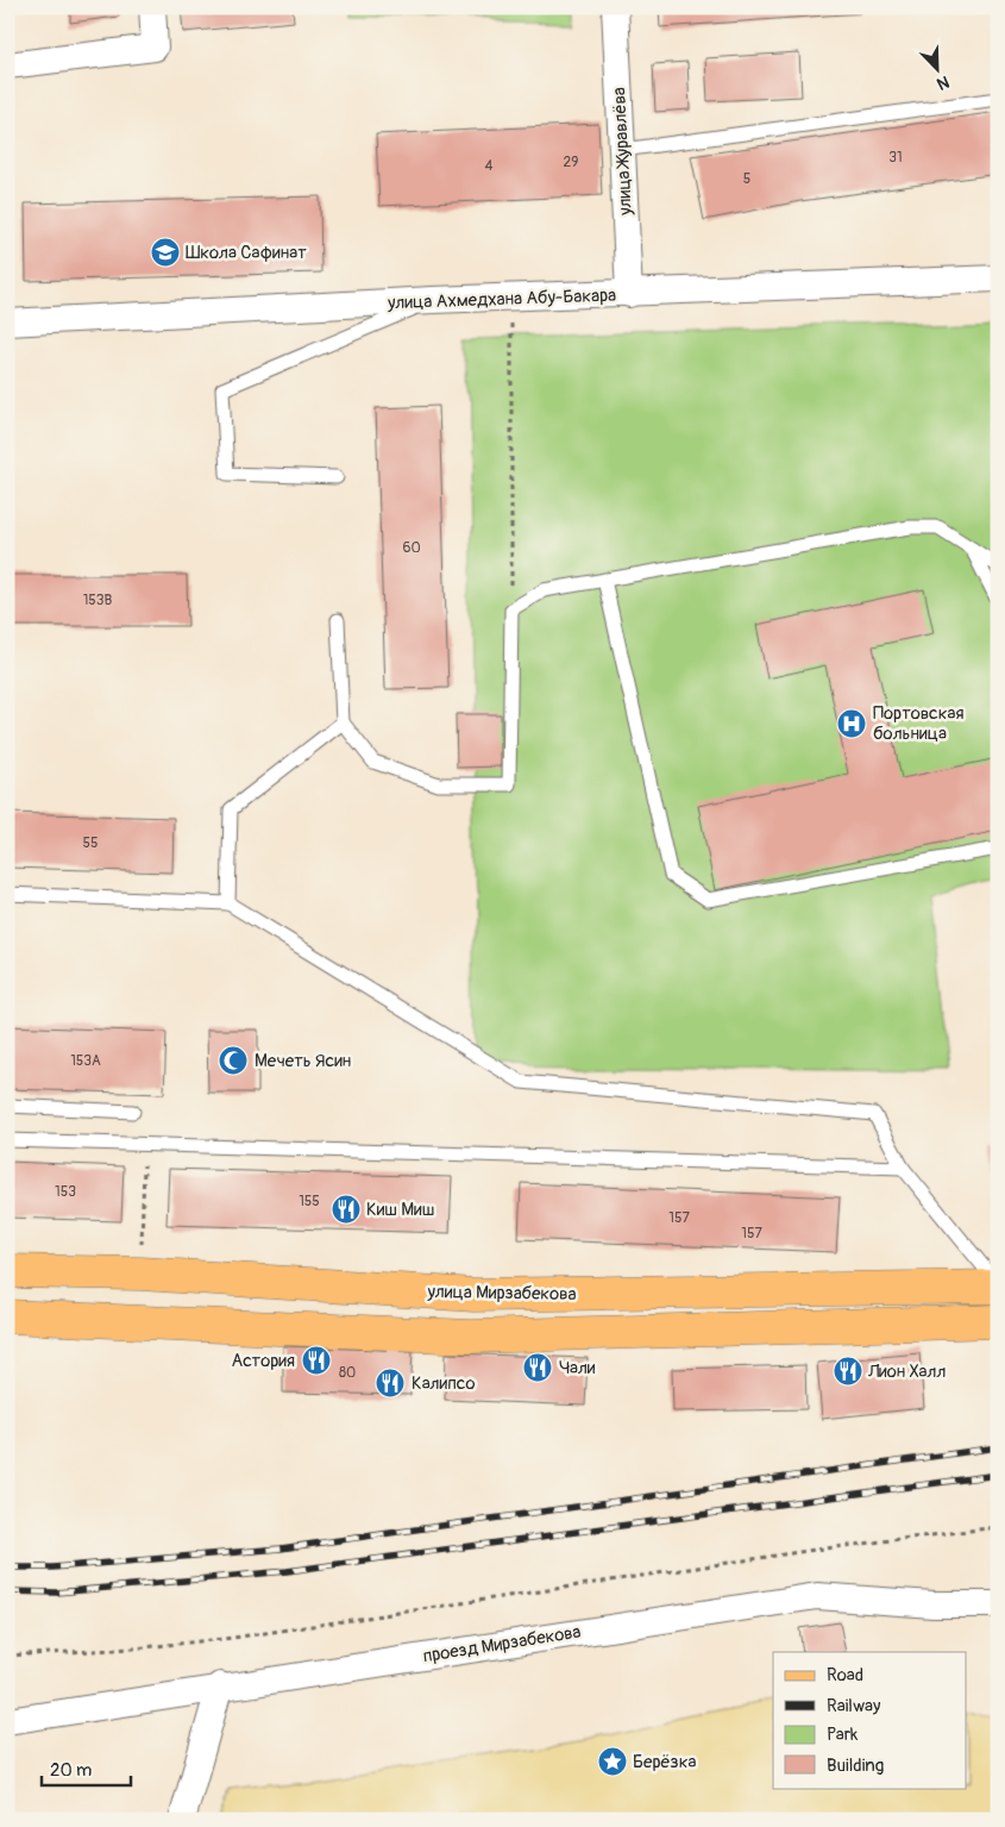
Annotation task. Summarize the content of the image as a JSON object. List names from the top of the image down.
{
  "streets": {
    "main road": ["улица Мирзабекова"],
    "street": ["улица Журавлёва", "улица Ахмедхана Абу-Бакара", "проезд Мирзабекова"]
  },
  "crossings": [
    ["улица Журавлёва", "улица Ахмедхана Абу-Бакара"]
  ],
  "places": {
    "school or university": ["Школа Сафинат"],
    "hospital": ["Портовская больница"],
    "mosque": ["Мечеть Ясин"],
    "restaurant": [
      "Киш Миш",
      "Астория",
      "Чали",
      "Лион Халл",
      "Калипсо"
    ],
    "place": ["Берёзка"]
  },
  "house_numbers": [
    "31",
    "29",
    "4",
    "5",
    "60",
    "153В",
    "55",
    "153А",
    "153",
    "155",
    "157",
    "157",
    "80"
  ],
  "legend": [
    "Road",
    "Railway",
    "Park",
    "Building"
  ],
  "scale_bar": "20 m",
  "north": "bottom right"
}
